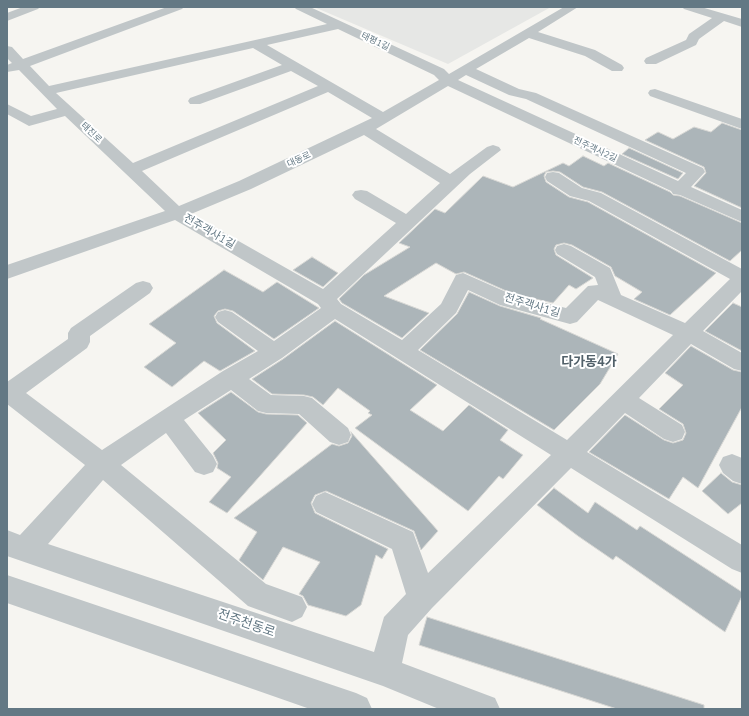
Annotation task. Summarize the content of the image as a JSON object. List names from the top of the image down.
{
  "streets": {
    "street": [
      "태평1길",
      "태진로",
      "전주객사2길",
      "대동로",
      "전주객사1길",
      "전주천동로"
    ]
  },
  "crossings": [
    ["태평1길", "전주객사2길"],
    ["태평1길", "대동로"],
    ["태진로", "대동로"],
    ["태진로", "전주객사1길"],
    ["전주객사2길", "대동로"],
    ["대동로", "전주객사1길"]
  ],
  "districts": ["다가동4가"]
}
